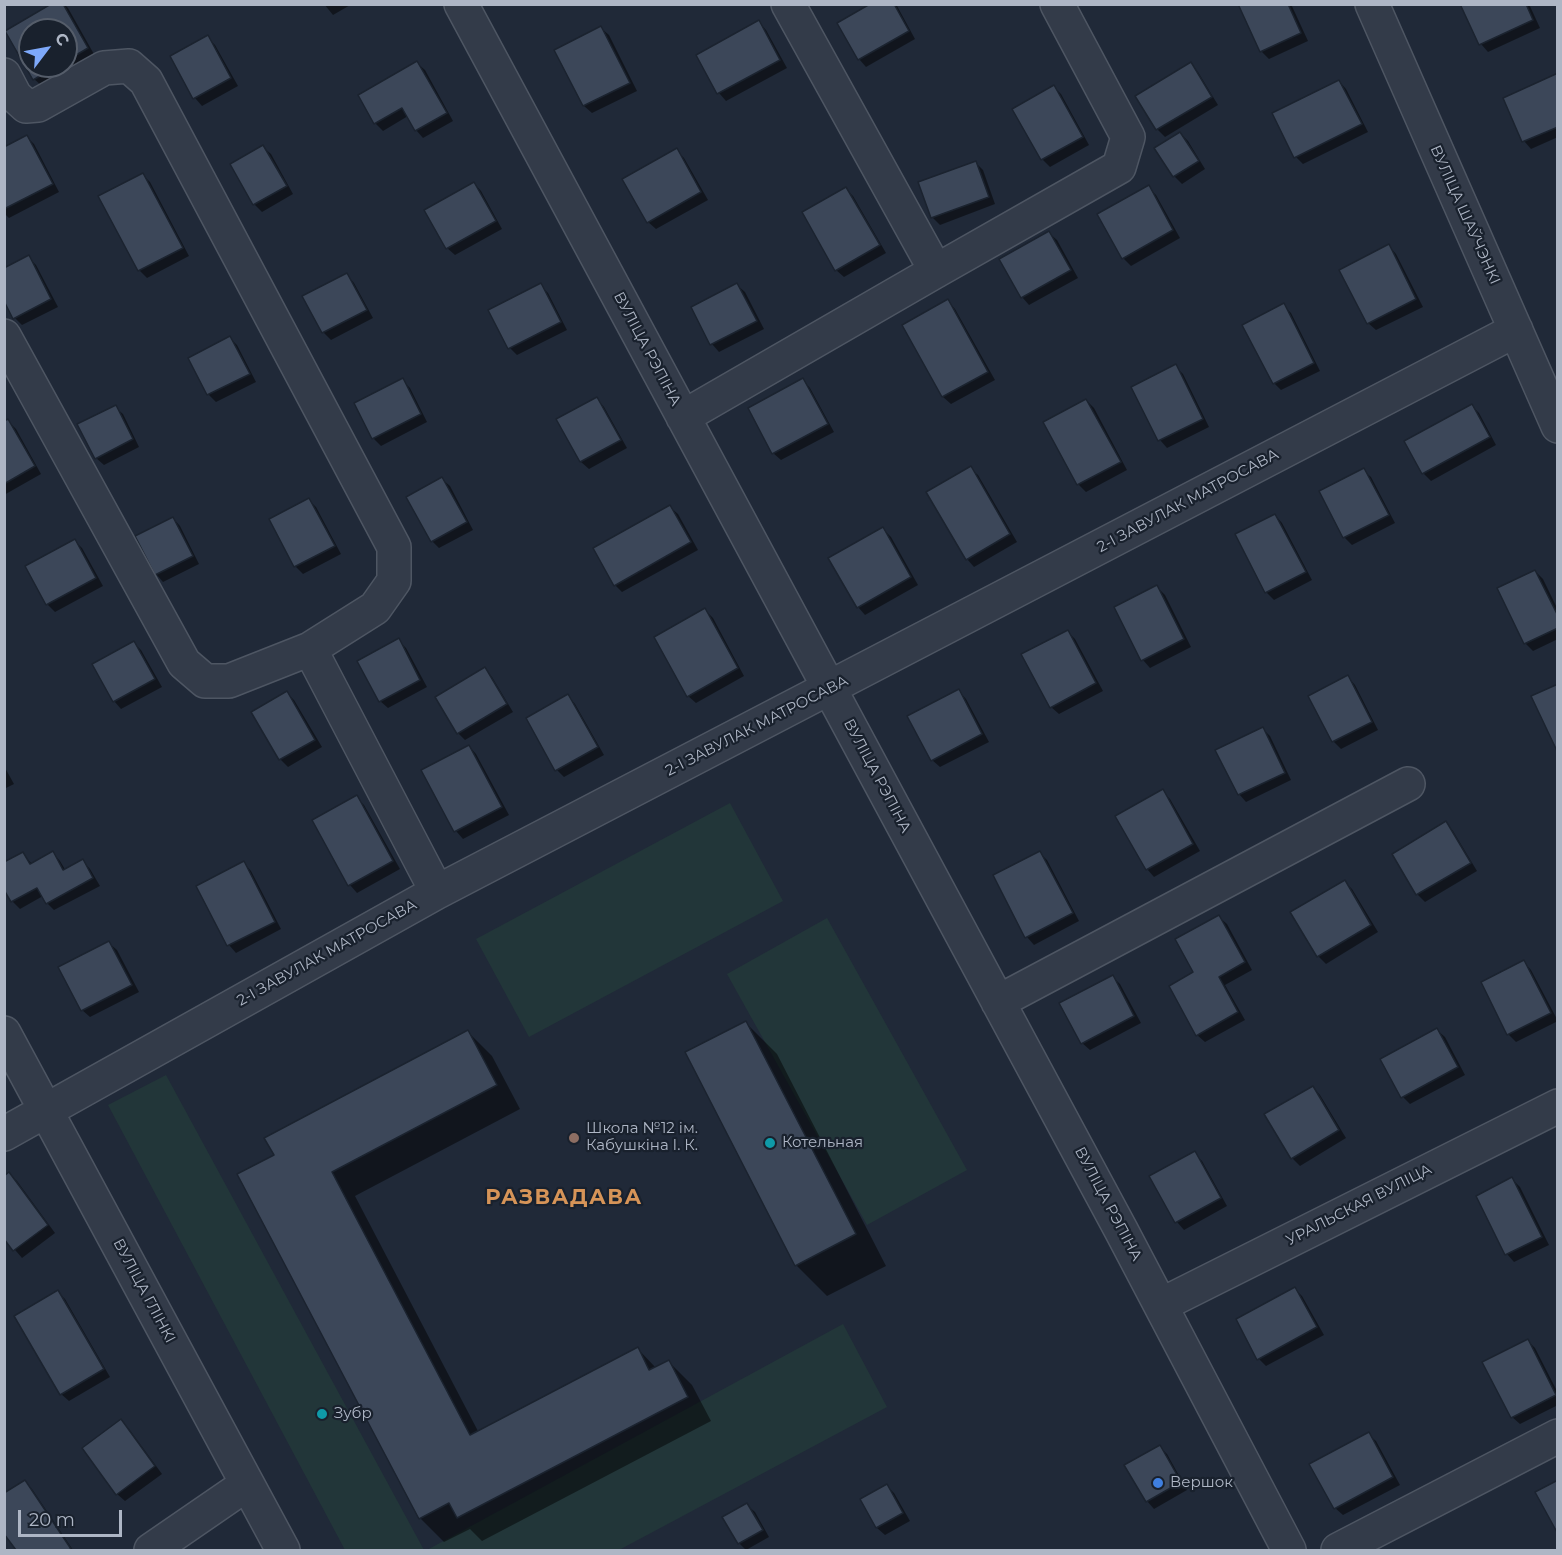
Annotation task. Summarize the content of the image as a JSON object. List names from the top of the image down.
{
  "streets": {
    "street": [
      "ВУЛІЦА ШАЎЧЭНКІ",
      "ВУЛІЦА РЭПІНА",
      "2-І ЗАВУЛАК МАТРОСАВА",
      "УРАЛЬСКАЯ ВУЛІЦА",
      "ВУЛІЦА ГЛІНКІ"
    ]
  },
  "crossings": [
    ["ВУЛІЦА ШАЎЧЭНКІ", "2-І ЗАВУЛАК МАТРОСАВА"],
    ["ВУЛІЦА РЭПІНА", "2-І ЗАВУЛАК МАТРОСАВА"],
    ["ВУЛІЦА РЭПІНА", "УРАЛЬСКАЯ ВУЛІЦА"],
    ["2-І ЗАВУЛАК МАТРОСАВА", "ВУЛІЦА ГЛІНКІ"]
  ],
  "districts": ["РАЗВАДАВА"],
  "places": [
    "Школа №12 ім. Кабушкіна І. К.",
    "Котельная",
    "Зубр",
    "Вершок"
  ],
  "scale_bar": "20 m",
  "north": "top right"
}
